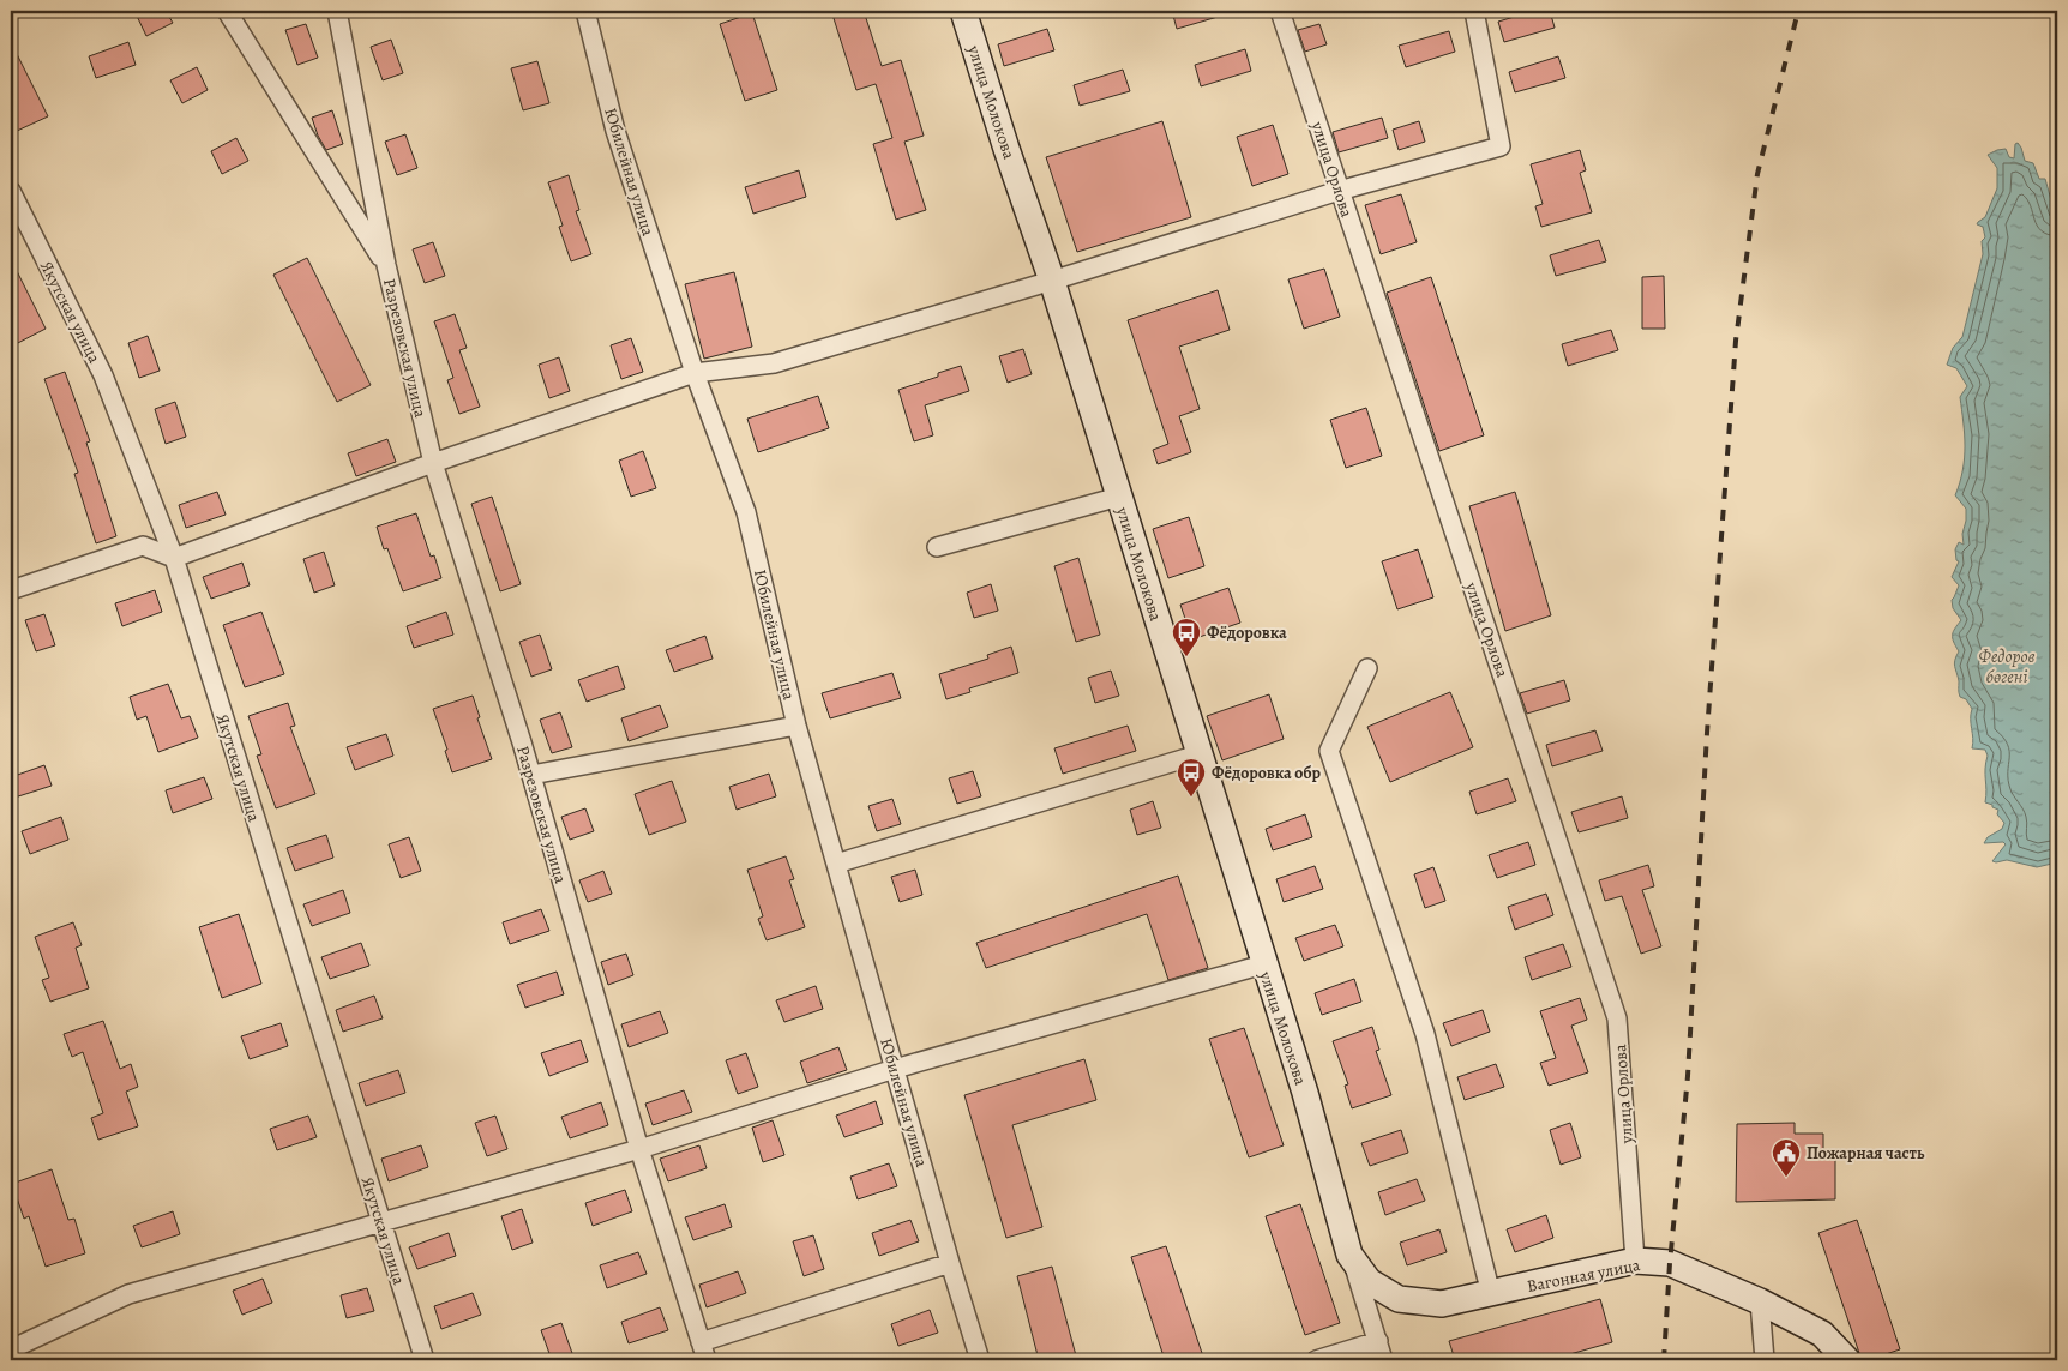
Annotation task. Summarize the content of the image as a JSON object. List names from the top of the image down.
{
  "streets": {
    "street": [
      "улица Молокова",
      "улица Орлова",
      "Юбилейная улица",
      "Якутская улица",
      "Разрезовская улица",
      "Вагонная улица"
    ]
  },
  "crossings": [
    ["улица Молокова", "Вагонная улица"],
    ["улица Орлова", "Вагонная улица"]
  ],
  "water": ["Федоров бөгені"],
  "places": {
    "bus stop": ["Фёдоровка", "Фёдоровка обр"],
    "public building": ["Пожарная часть"]
  }
}
